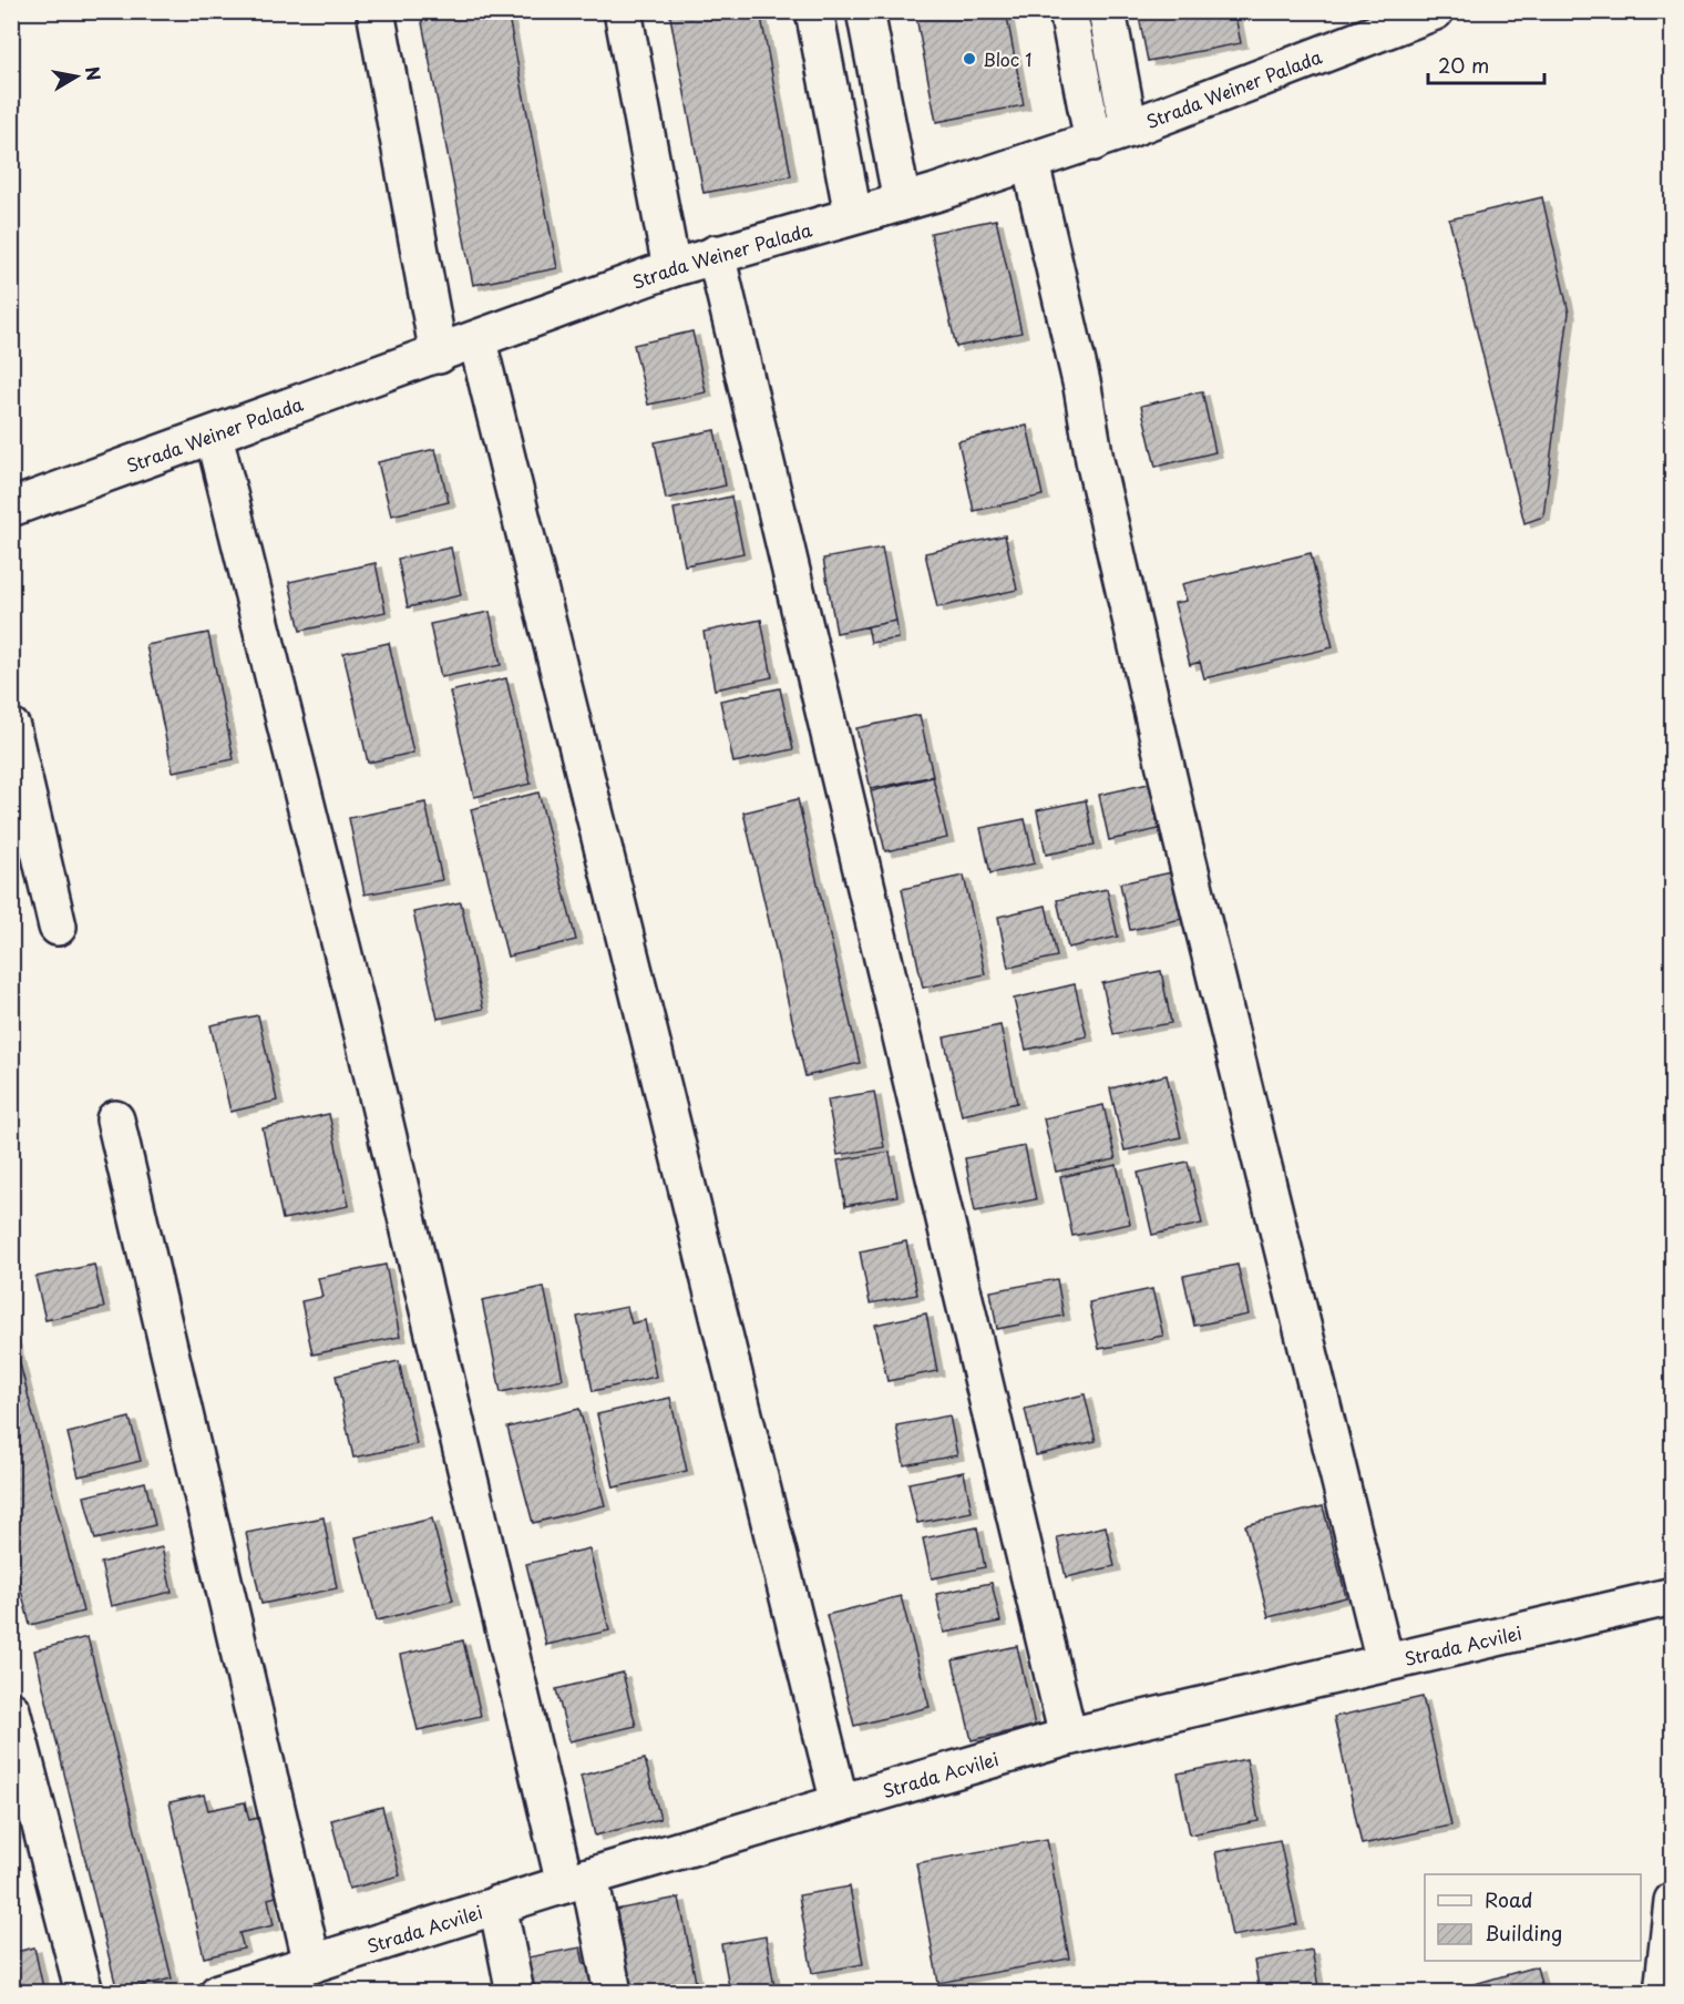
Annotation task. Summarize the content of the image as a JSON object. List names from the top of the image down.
{
  "streets": {
    "street": ["Strada Weiner Palada", "Strada Acvilei"]
  },
  "places": ["Bloc 1"],
  "legend": ["Road", "Building"],
  "scale_bar": "20 m",
  "north": "right"
}
